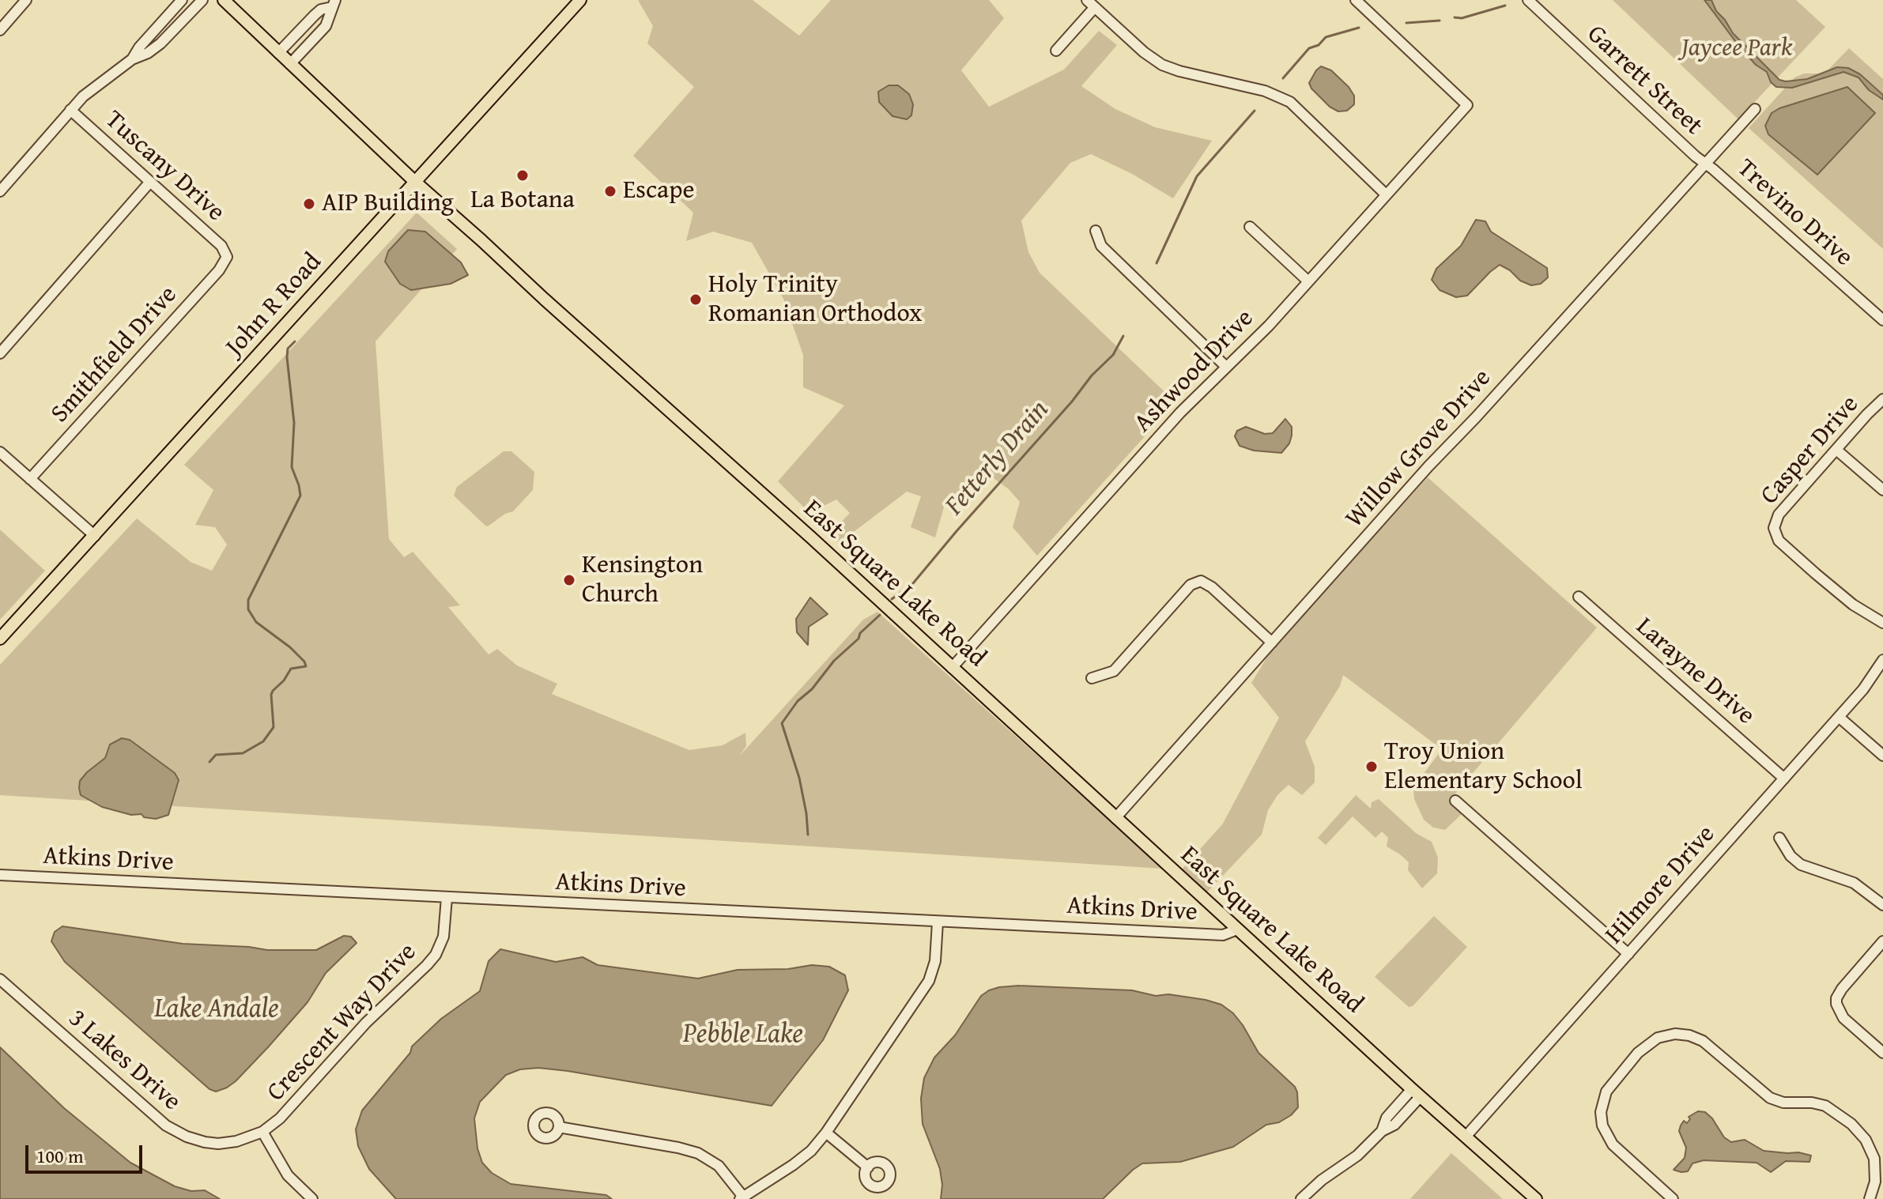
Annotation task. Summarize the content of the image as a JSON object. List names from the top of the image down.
{
  "streets": {
    "main road": ["John R Road", "East Square Lake Road"],
    "street": [
      "Garrett Street",
      "Tuscany Drive",
      "Trevino Drive",
      "Smithfield Drive",
      "Ashwood Drive",
      "Willow Grove Drive",
      "Casper Drive",
      "Larayne Drive",
      "Atkins Drive",
      "Hilmore Drive",
      "Crescent Way Drive",
      "3 Lakes Drive"
    ]
  },
  "crossings": [
    ["Garrett Street", "Trevino Drive"],
    ["Garrett Street", "Willow Grove Drive"],
    ["Tuscany Drive", "Smithfield Drive"],
    ["Trevino Drive", "Willow Grove Drive"],
    ["John R Road", "East Square Lake Road"],
    ["Ashwood Drive", "East Square Lake Road"],
    ["Willow Grove Drive", "East Square Lake Road"],
    ["East Square Lake Road", "Atkins Drive"],
    ["East Square Lake Road", "Hilmore Drive"],
    ["Larayne Drive", "Hilmore Drive"],
    ["Atkins Drive", "Crescent Way Drive"],
    ["Crescent Way Drive", "3 Lakes Drive"]
  ],
  "water": ["Fetterly Drain", "Lake Andale", "Pebble Lake"],
  "parks": ["Jaycee Park"],
  "places": [
    "La Botana",
    "Escape",
    "AIP Building",
    "Holy Trinity Romanian Orthodox",
    "Kensington Church",
    "Troy Union Elementary School"
  ],
  "scale_bar": "100 m"
}
